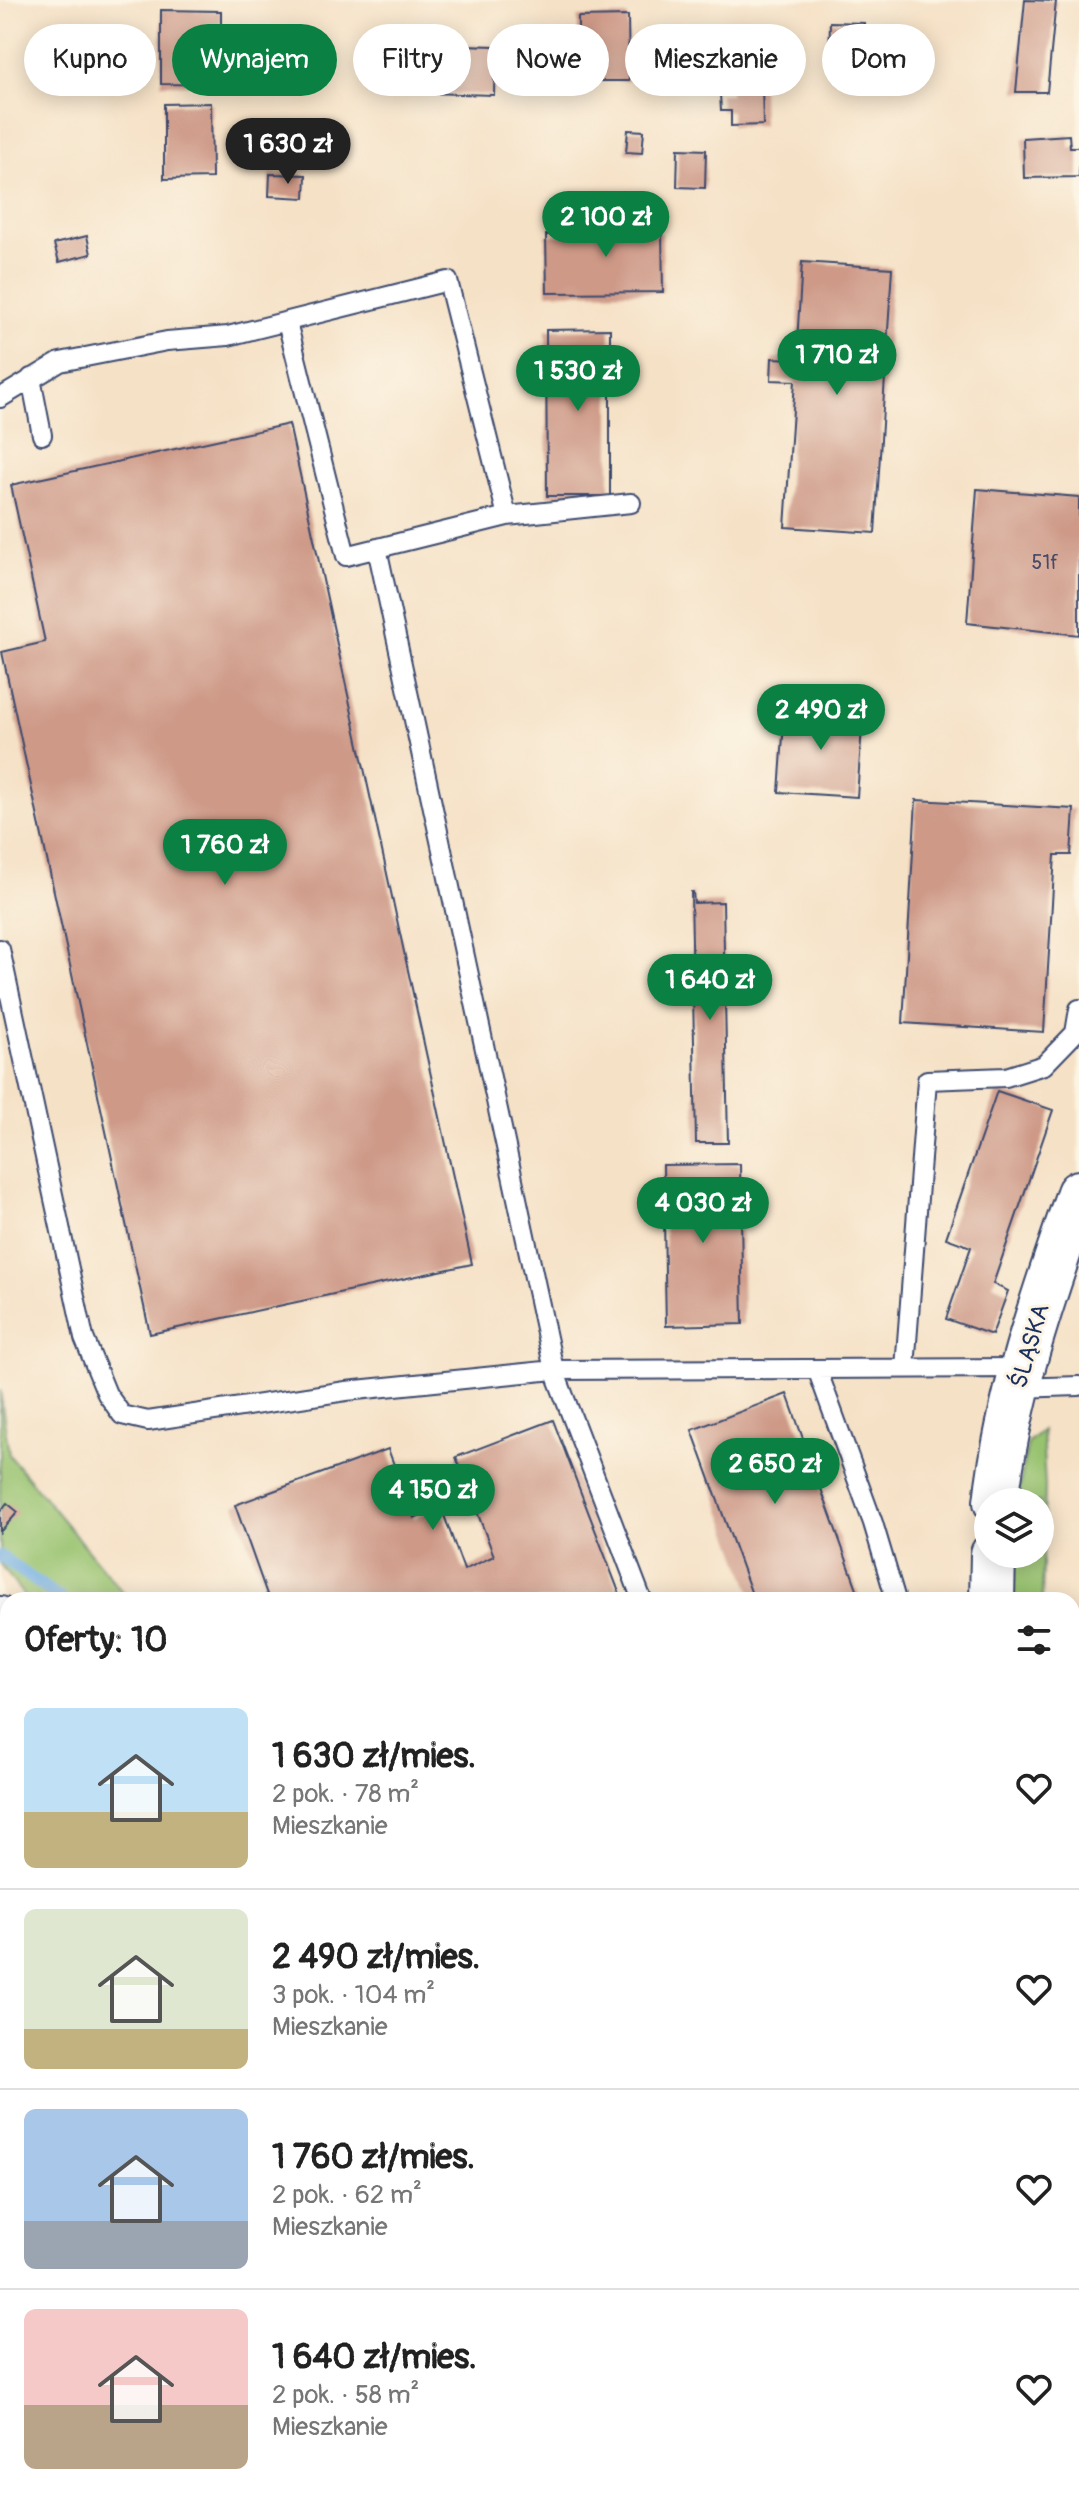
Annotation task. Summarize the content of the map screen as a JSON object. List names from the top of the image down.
{
  "streets": {
    "main road": ["ŚLĄSKA"]
  },
  "house_numbers": ["51f"],
  "page": {
    "chip": [
      "Kupno",
      "Wynajem",
      "Filtry",
      "Nowe",
      "Mieszkanie",
      "Dom"
    ],
    "price": [
      "1 630 zł",
      "2 100 zł",
      "1 710 zł",
      "1 530 zł",
      "2 490 zł",
      "1 760 zł",
      "1 640 zł",
      "4 030 zł",
      "2 650 zł",
      "4 150 zł"
    ],
    "heading": "Oferty: 10",
    "list": [
      {
        "name": "1 630 zł/mies.",
        "note": "2 pok. · 78 m² · Mieszkanie"
      },
      {
        "name": "2 490 zł/mies.",
        "note": "3 pok. · 104 m² · Mieszkanie"
      },
      {
        "name": "1 760 zł/mies.",
        "note": "2 pok. · 62 m² · Mieszkanie"
      },
      {
        "name": "1 640 zł/mies.",
        "note": "2 pok. · 58 m² · Mieszkanie"
      }
    ]
  }
}
